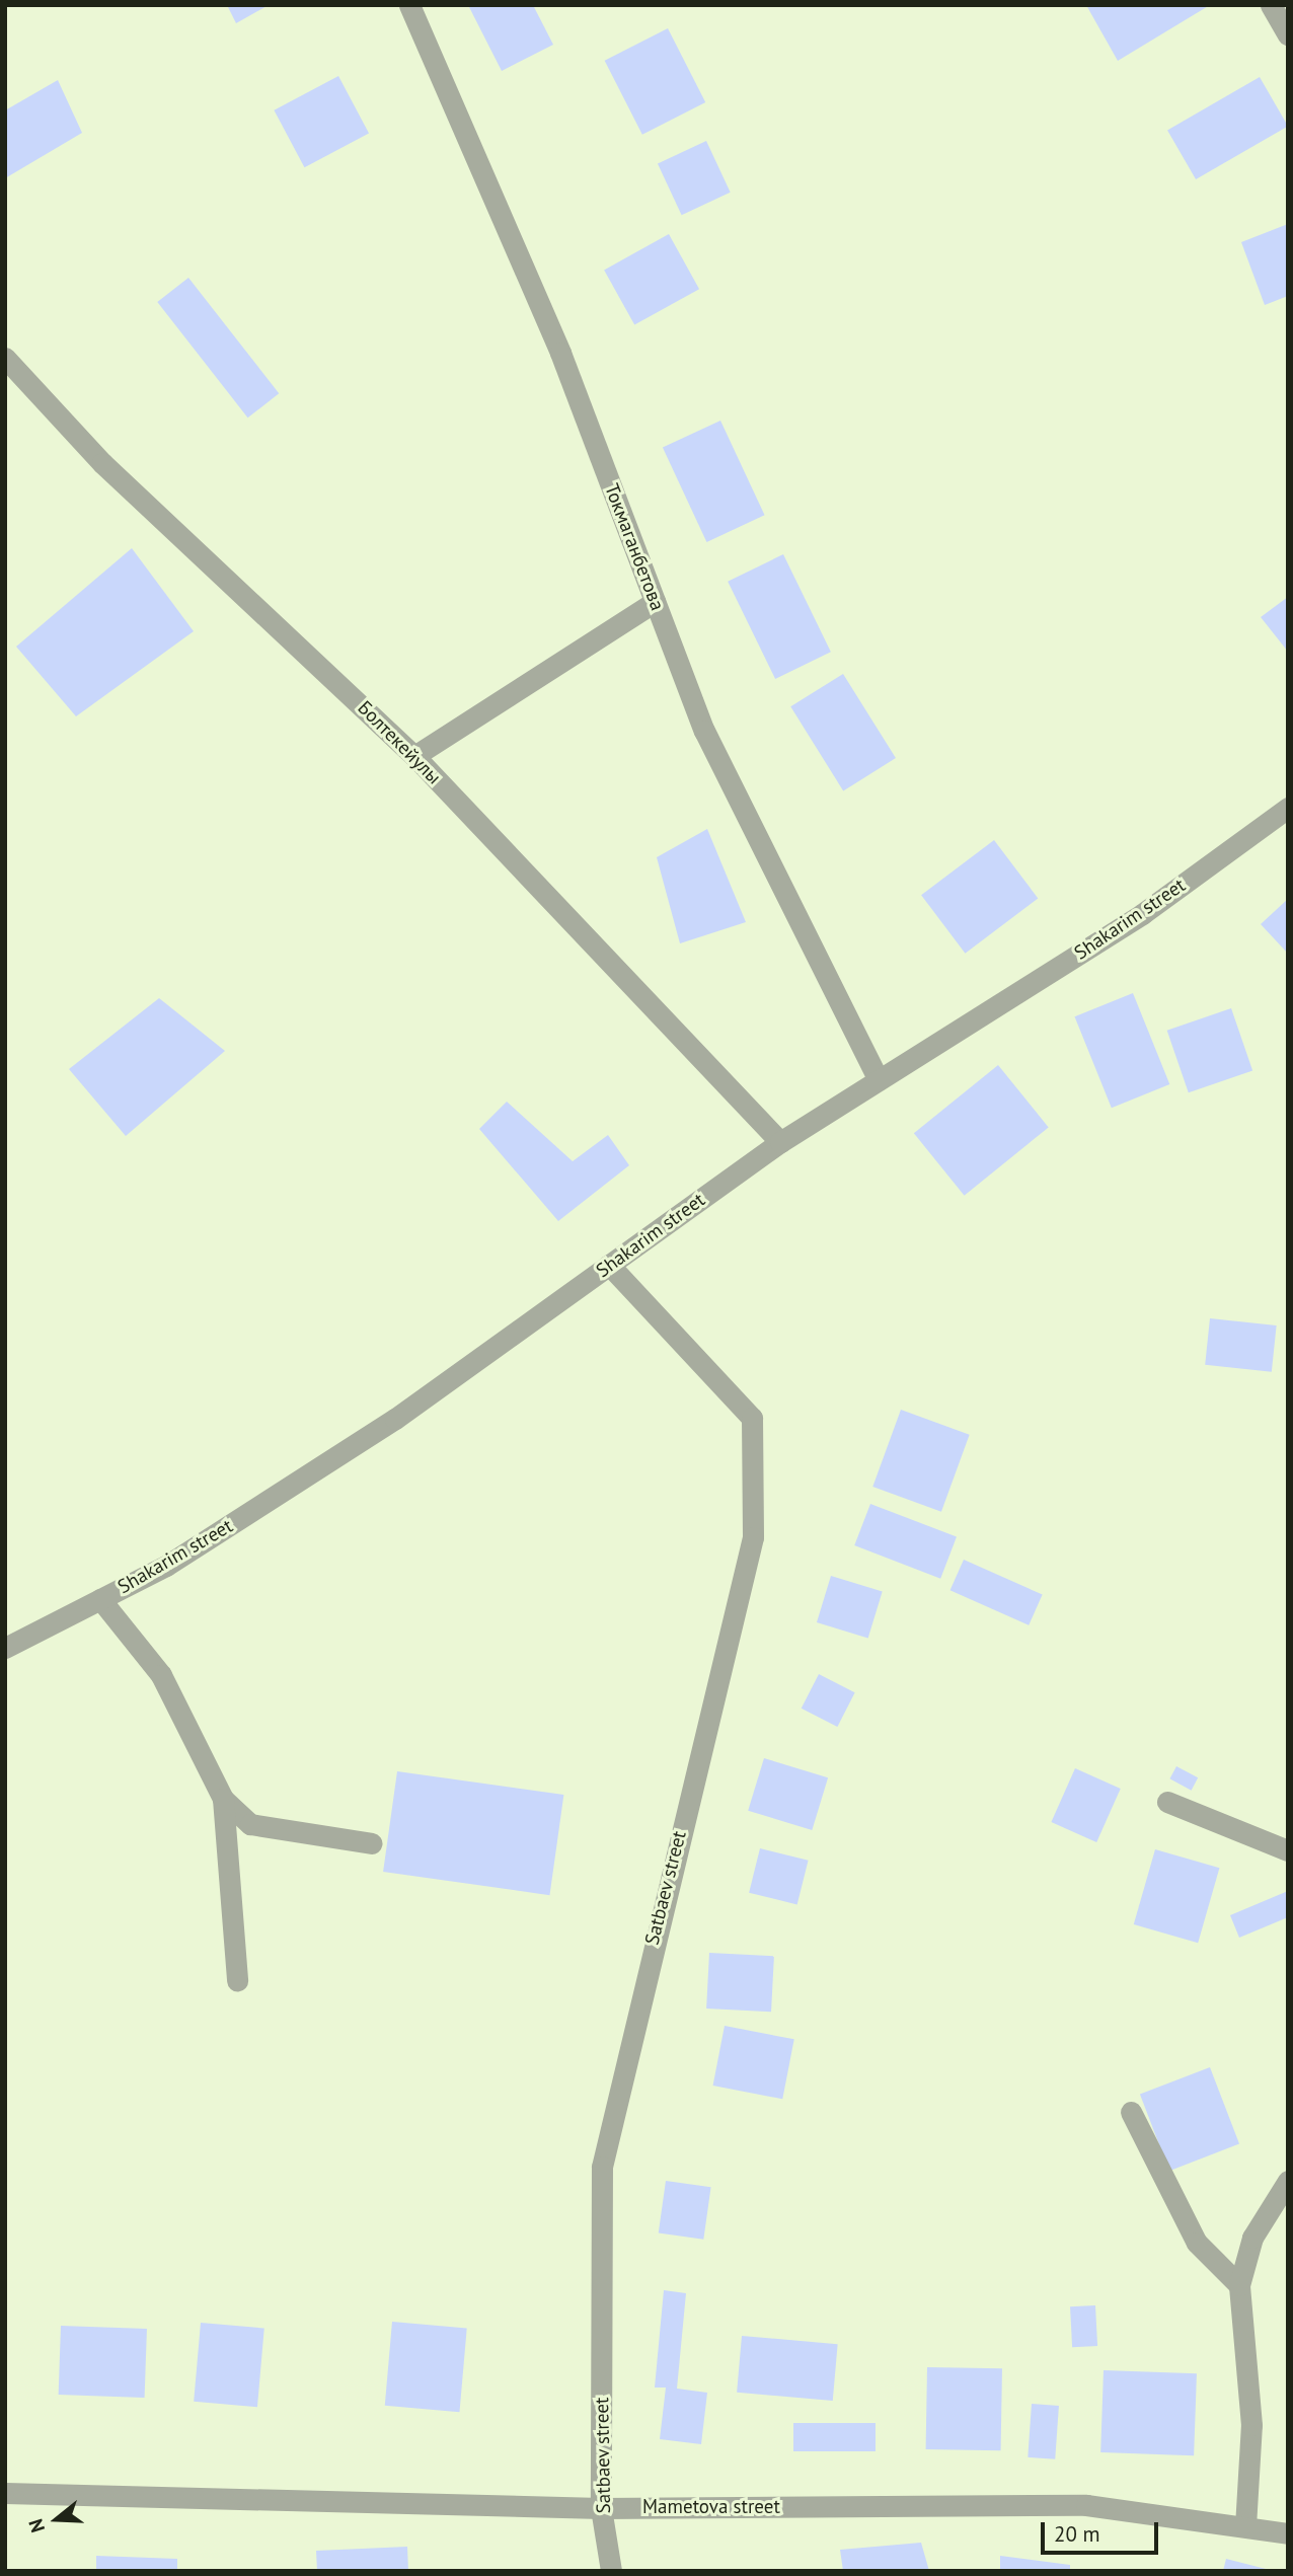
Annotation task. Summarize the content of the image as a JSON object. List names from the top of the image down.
{
  "streets": {
    "street": [
      "Токмаганбетова",
      "Болтекейулы",
      "Shakarim street",
      "Satbaev street",
      "Mametova street"
    ]
  },
  "crossings": [
    ["Токмаганбетова", "Shakarim street"],
    ["Болтекейулы", "Shakarim street"],
    ["Shakarim street", "Satbaev street"],
    ["Satbaev street", "Mametova street"]
  ],
  "scale_bar": "20 m",
  "north": "left"
}
